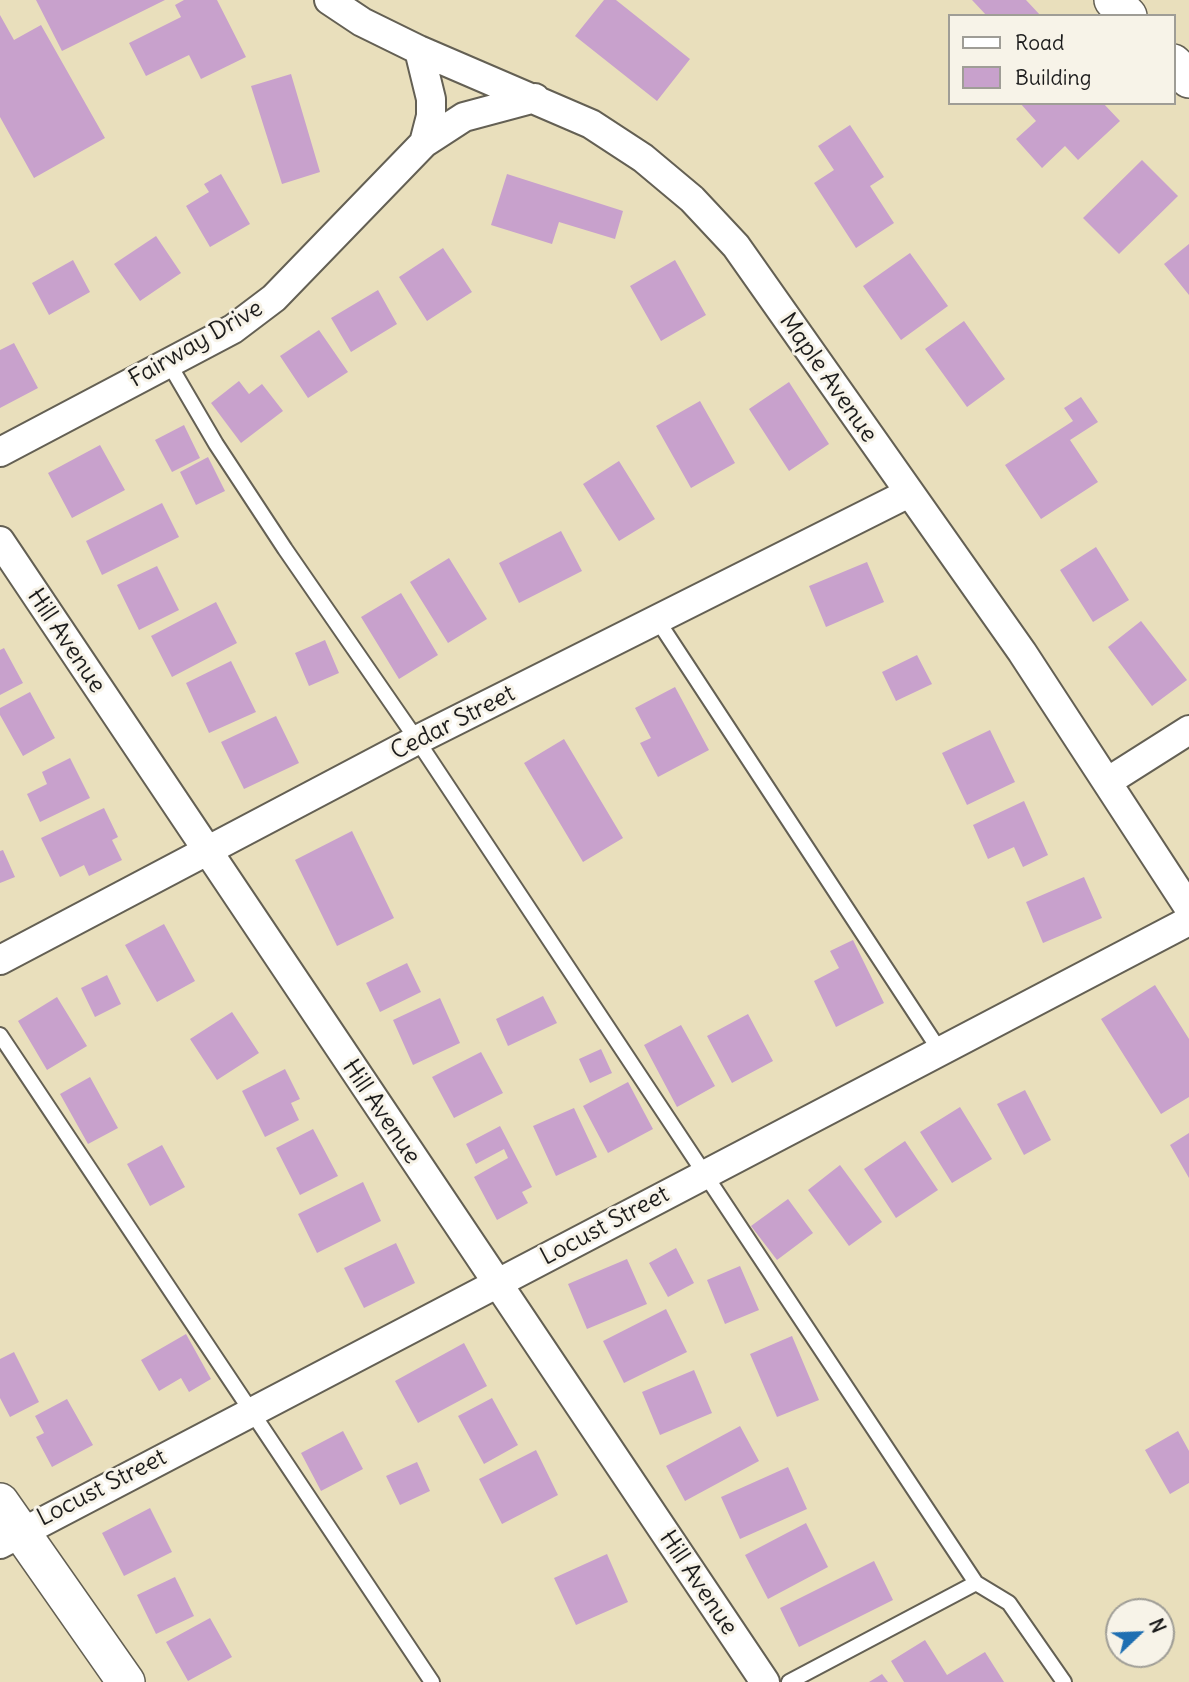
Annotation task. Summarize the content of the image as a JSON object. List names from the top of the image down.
{
  "streets": {
    "street": [
      "Fairway Drive",
      "Maple Avenue",
      "Hill Avenue",
      "Cedar Street",
      "Locust Street"
    ]
  },
  "crossings": [
    ["Fairway Drive", "Maple Avenue"],
    ["Maple Avenue", "Cedar Street"],
    ["Hill Avenue", "Cedar Street"],
    ["Hill Avenue", "Locust Street"]
  ],
  "legend": ["Road", "Building"],
  "north": "top right"
}
